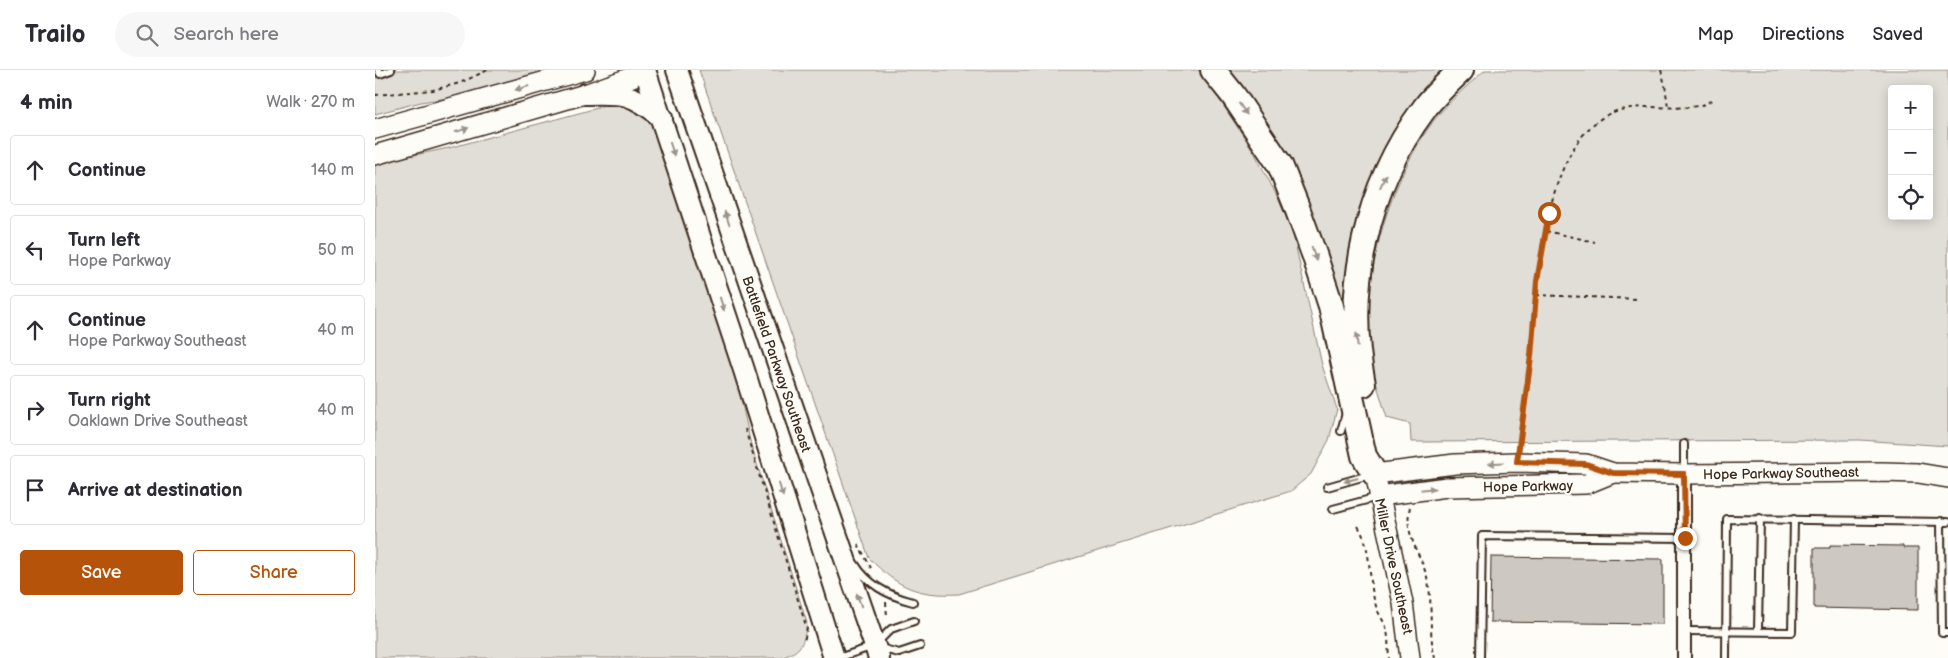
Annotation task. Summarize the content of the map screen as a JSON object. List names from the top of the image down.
{
  "streets": {
    "main road": ["Battlefield Parkway Southeast"],
    "street": ["Hope Parkway Southeast", "Hope Parkway", "Miller Drive Southeast"]
  },
  "crossings": [
    ["Hope Parkway Southeast", "Hope Parkway"],
    ["Hope Parkway", "Miller Drive Southeast"]
  ],
  "page": {
    "header": "Trailo",
    "search": "Search here",
    "nav": ["Map", "Directions", "Saved"],
    "heading": ["4 min", "Walk · 270 m"],
    "map_buttons": ["+", "−"],
    "list": [
      ["Continue", "140 m"],
      ["Turn left", "Hope Parkway", "50 m"],
      ["Continue", "Hope Parkway Southeast", "40 m"],
      ["Turn right", "Oaklawn Drive Southeast", "40 m"],
      "Arrive at destination"
    ],
    "buttons": ["Save", "Share"]
  }
}
